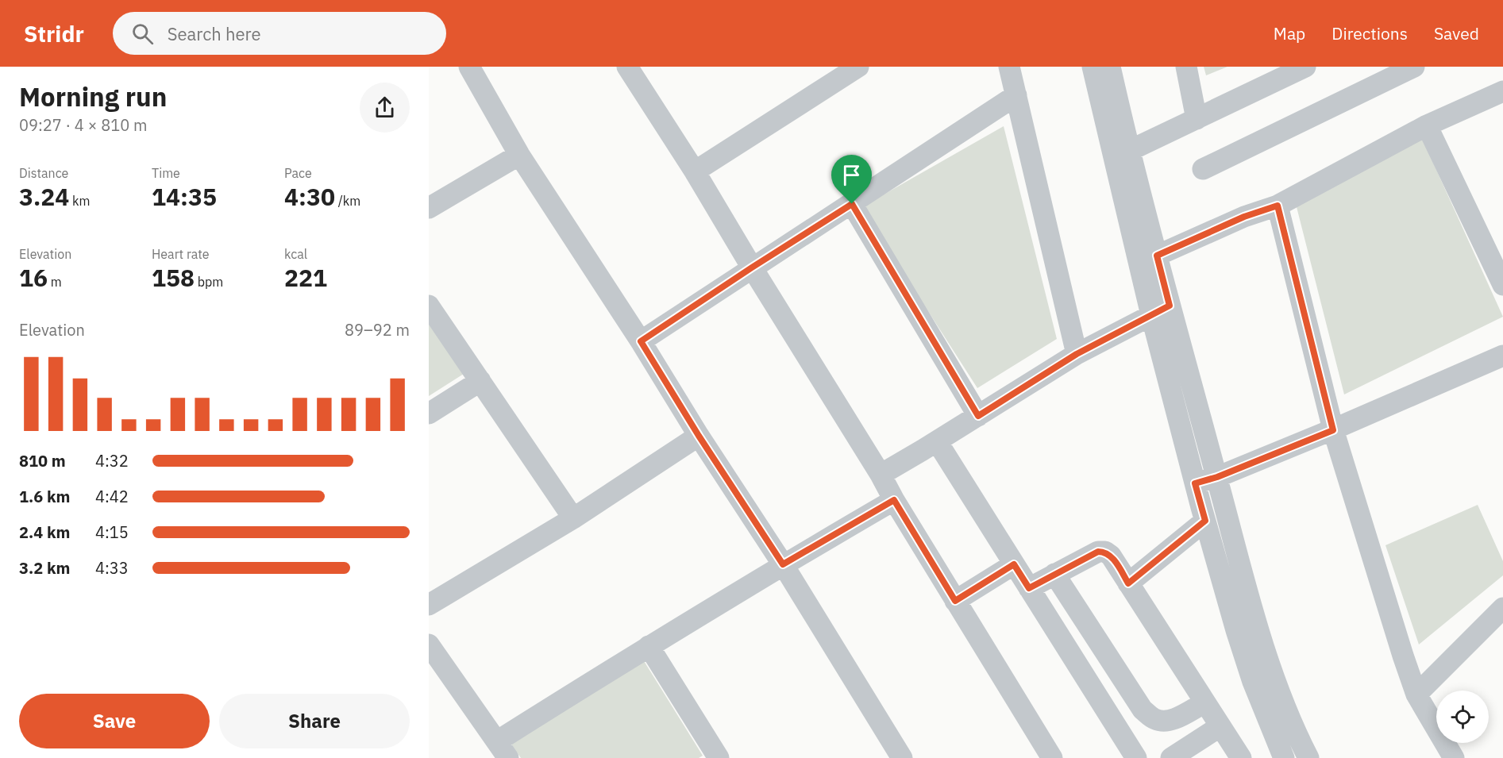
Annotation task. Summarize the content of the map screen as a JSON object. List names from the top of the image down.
{
  "page": {
    "header": "Stridr",
    "search": "Search here",
    "nav": ["Map", "Directions", "Saved"],
    "heading": ["Morning run", "09:27 · 4 × 810 m"],
    "stats": [
      ["Distance", "3.24 km"],
      ["Time", "14:35"],
      ["Pace", "4:30 /km"],
      ["Elevation", "16 m"],
      ["Heart rate", "158 bpm"],
      ["kcal", "221"]
    ],
    "chart": ["Elevation", "89–92 m"],
    "list": [
      {
        "name": "810 m",
        "note": "4:32"
      },
      {
        "name": "1.6 km",
        "note": "4:42"
      },
      {
        "name": "2.4 km",
        "note": "4:15"
      },
      {
        "name": "3.2 km",
        "note": "4:33"
      }
    ],
    "buttons": ["Save", "Share"]
  }
}
